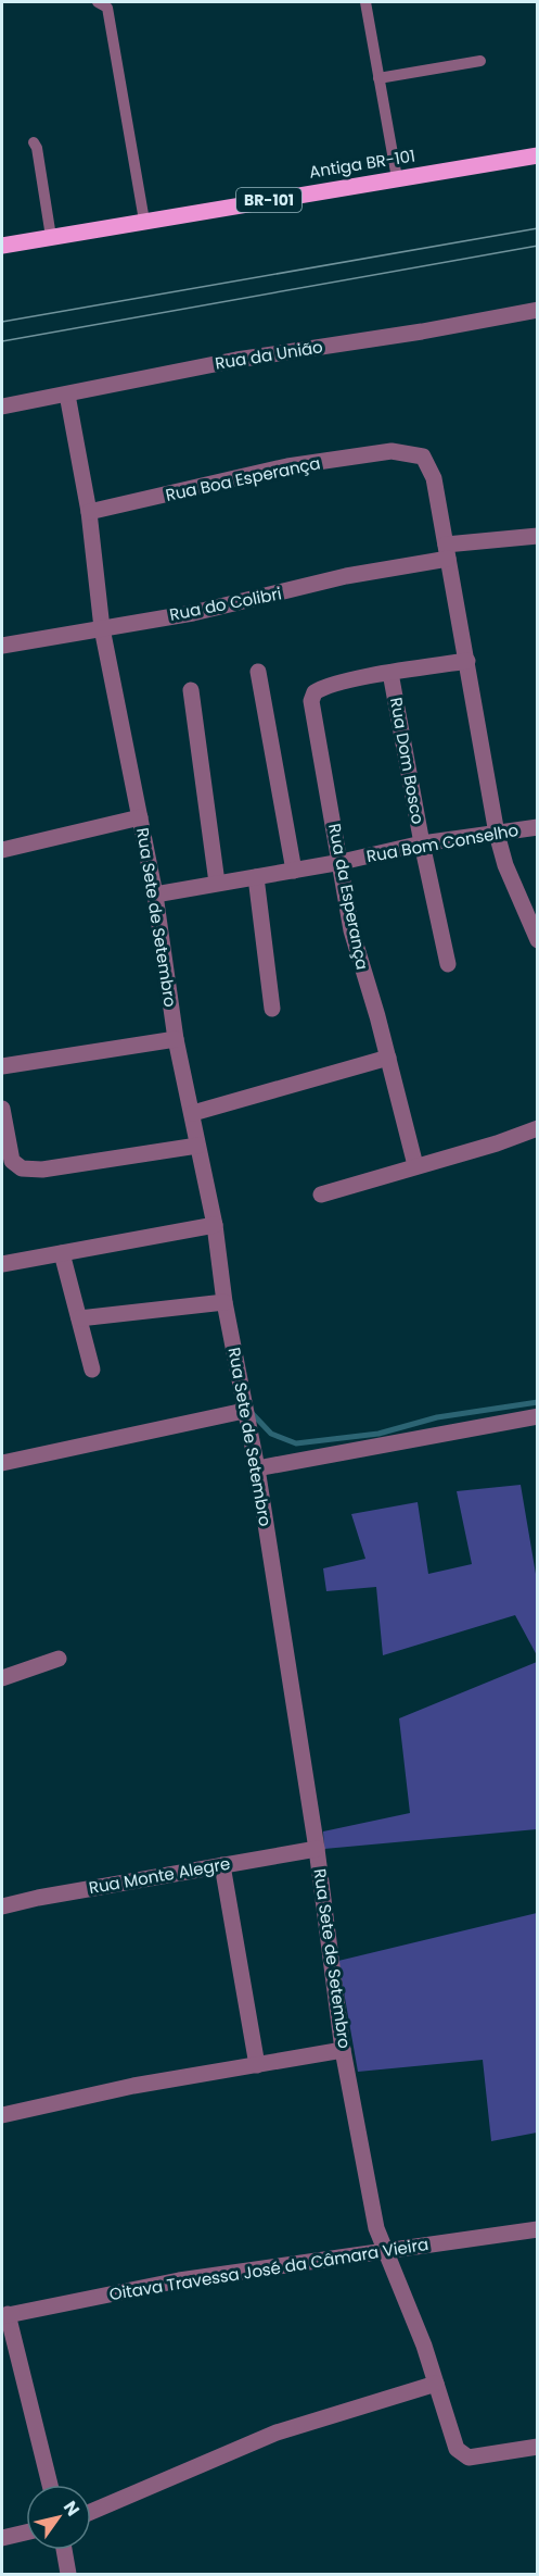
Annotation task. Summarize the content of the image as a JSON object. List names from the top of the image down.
{
  "streets": {
    "main road": ["Antiga BR-101", "BR-101"],
    "street": [
      "Rua da União",
      "Rua Boa Esperança",
      "Rua do Colibri",
      "Rua Dom Bosco",
      "Rua Bom Conselho",
      "Rua da Esperança",
      "Rua Sete de Setembro",
      "Rua Monte Alegre",
      "Oitava Travessa José da Câmara Vieira"
    ]
  },
  "crossings": [
    ["Rua da União", "Rua Sete de Setembro"],
    ["Rua Boa Esperança", "Rua do Colibri"],
    ["Rua Boa Esperança", "Rua Bom Conselho"],
    ["Rua Boa Esperança", "Rua Sete de Setembro"],
    ["Rua do Colibri", "Rua Sete de Setembro"],
    ["Rua Dom Bosco", "Rua Bom Conselho"],
    ["Rua Dom Bosco", "Rua da Esperança"],
    ["Rua Bom Conselho", "Rua da Esperança"],
    ["Rua Bom Conselho", "Rua Sete de Setembro"],
    ["Rua Sete de Setembro", "Rua Monte Alegre"],
    ["Rua Sete de Setembro", "Oitava Travessa José da Câmara Vieira"]
  ],
  "north": "top right"
}
